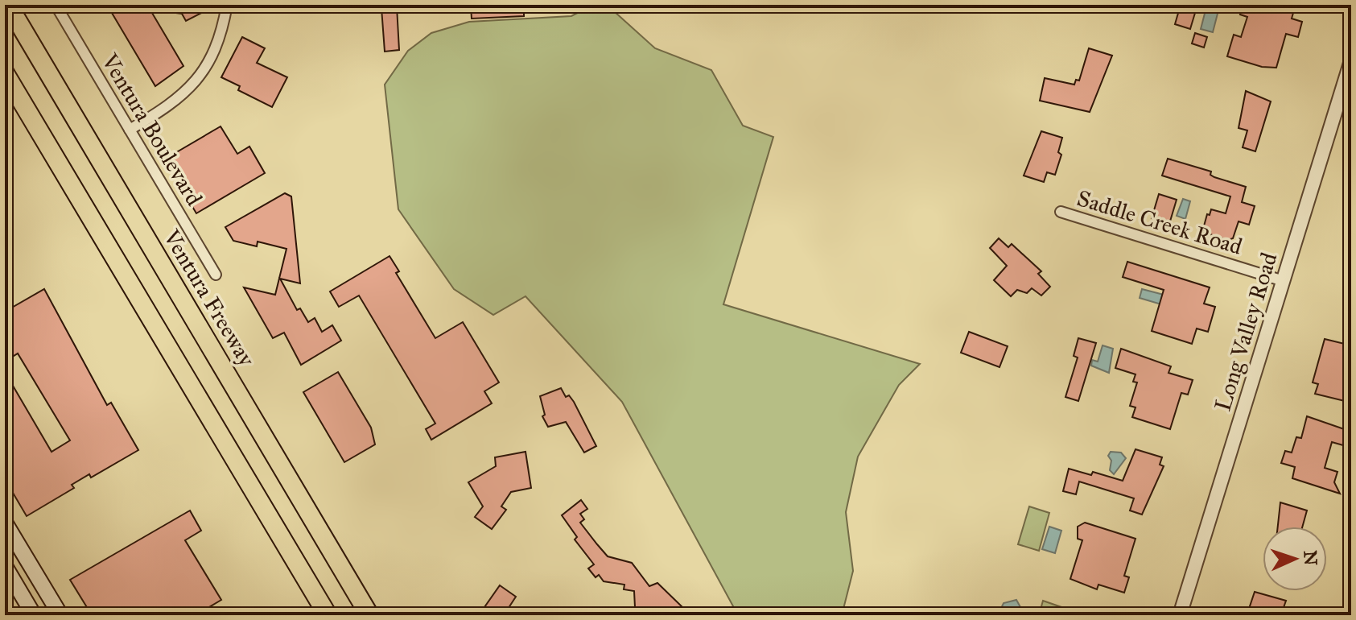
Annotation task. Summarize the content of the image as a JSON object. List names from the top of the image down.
{
  "streets": {
    "highway": ["Ventura Freeway"],
    "street": ["Ventura Boulevard", "Saddle Creek Road", "Long Valley Road"]
  },
  "crossings": [
    ["Saddle Creek Road", "Long Valley Road"]
  ],
  "north": "right"
}
